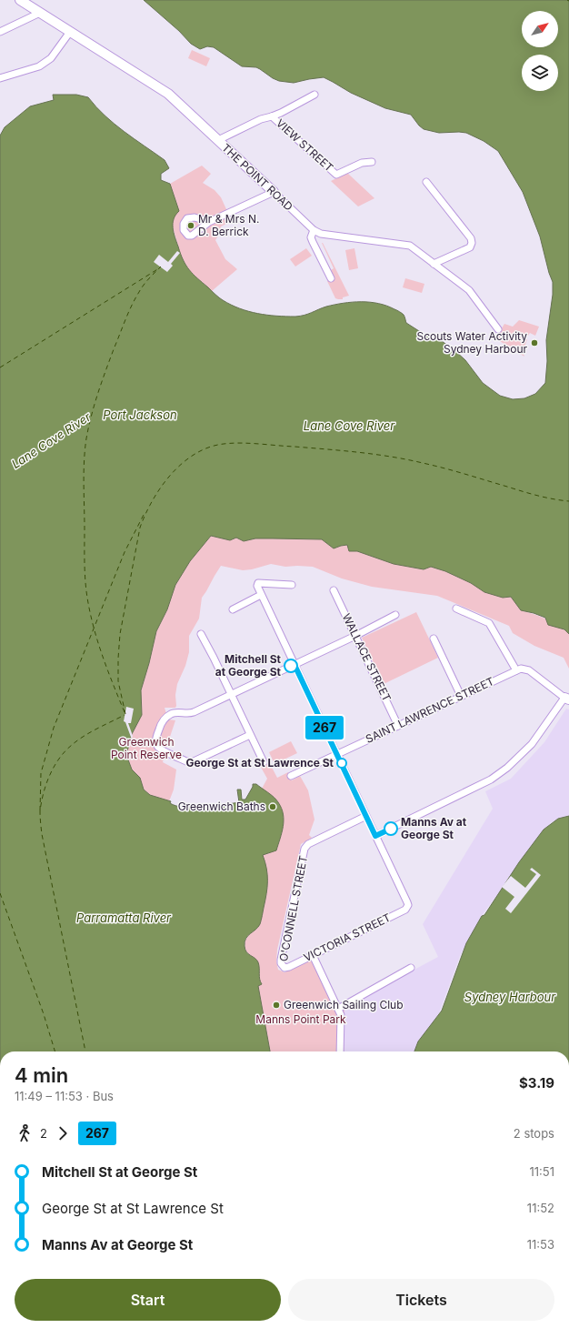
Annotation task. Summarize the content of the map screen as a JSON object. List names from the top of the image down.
{
  "streets": {
    "street": [
      "VIEW STREET",
      "THE POINT ROAD",
      "WALLACE STREET",
      "SAINT LAWRENCE STREET",
      "O'CONNELL STREET",
      "VICTORIA STREET"
    ]
  },
  "crossings": [
    ["WALLACE STREET", "SAINT LAWRENCE STREET"],
    ["O'CONNELL STREET", "VICTORIA STREET"]
  ],
  "water": [
    "Port Jackson",
    "Lane Cove River",
    "Parramatta River",
    "Sydney Harbour"
  ],
  "parks": ["Greenwich Point Reserve", "Manns Point Park"],
  "places": [
    "Mr & Mrs N. D. Berrick",
    "Scouts Water Activity Sydney Harbour",
    "Mitchell St at George St",
    "George St at St Lawrence St",
    "Greenwich Baths",
    "Manns Av at George St",
    "Greenwich Sailing Club"
  ],
  "lines": ["bus line 267"],
  "north": "top right",
  "page": {
    "on_map": "267",
    "heading": ["4 min", "11:49 – 11:53 · Bus", "$3.19"],
    "legs": ["2", "267", "2 stops"],
    "list": [
      {
        "name": "Mitchell St at George St",
        "value": "11:51"
      },
      {
        "name": "George St at St Lawrence St",
        "value": "11:52"
      },
      {
        "name": "Manns Av at George St",
        "value": "11:53"
      }
    ],
    "buttons": ["Start", "Tickets"]
  }
}
